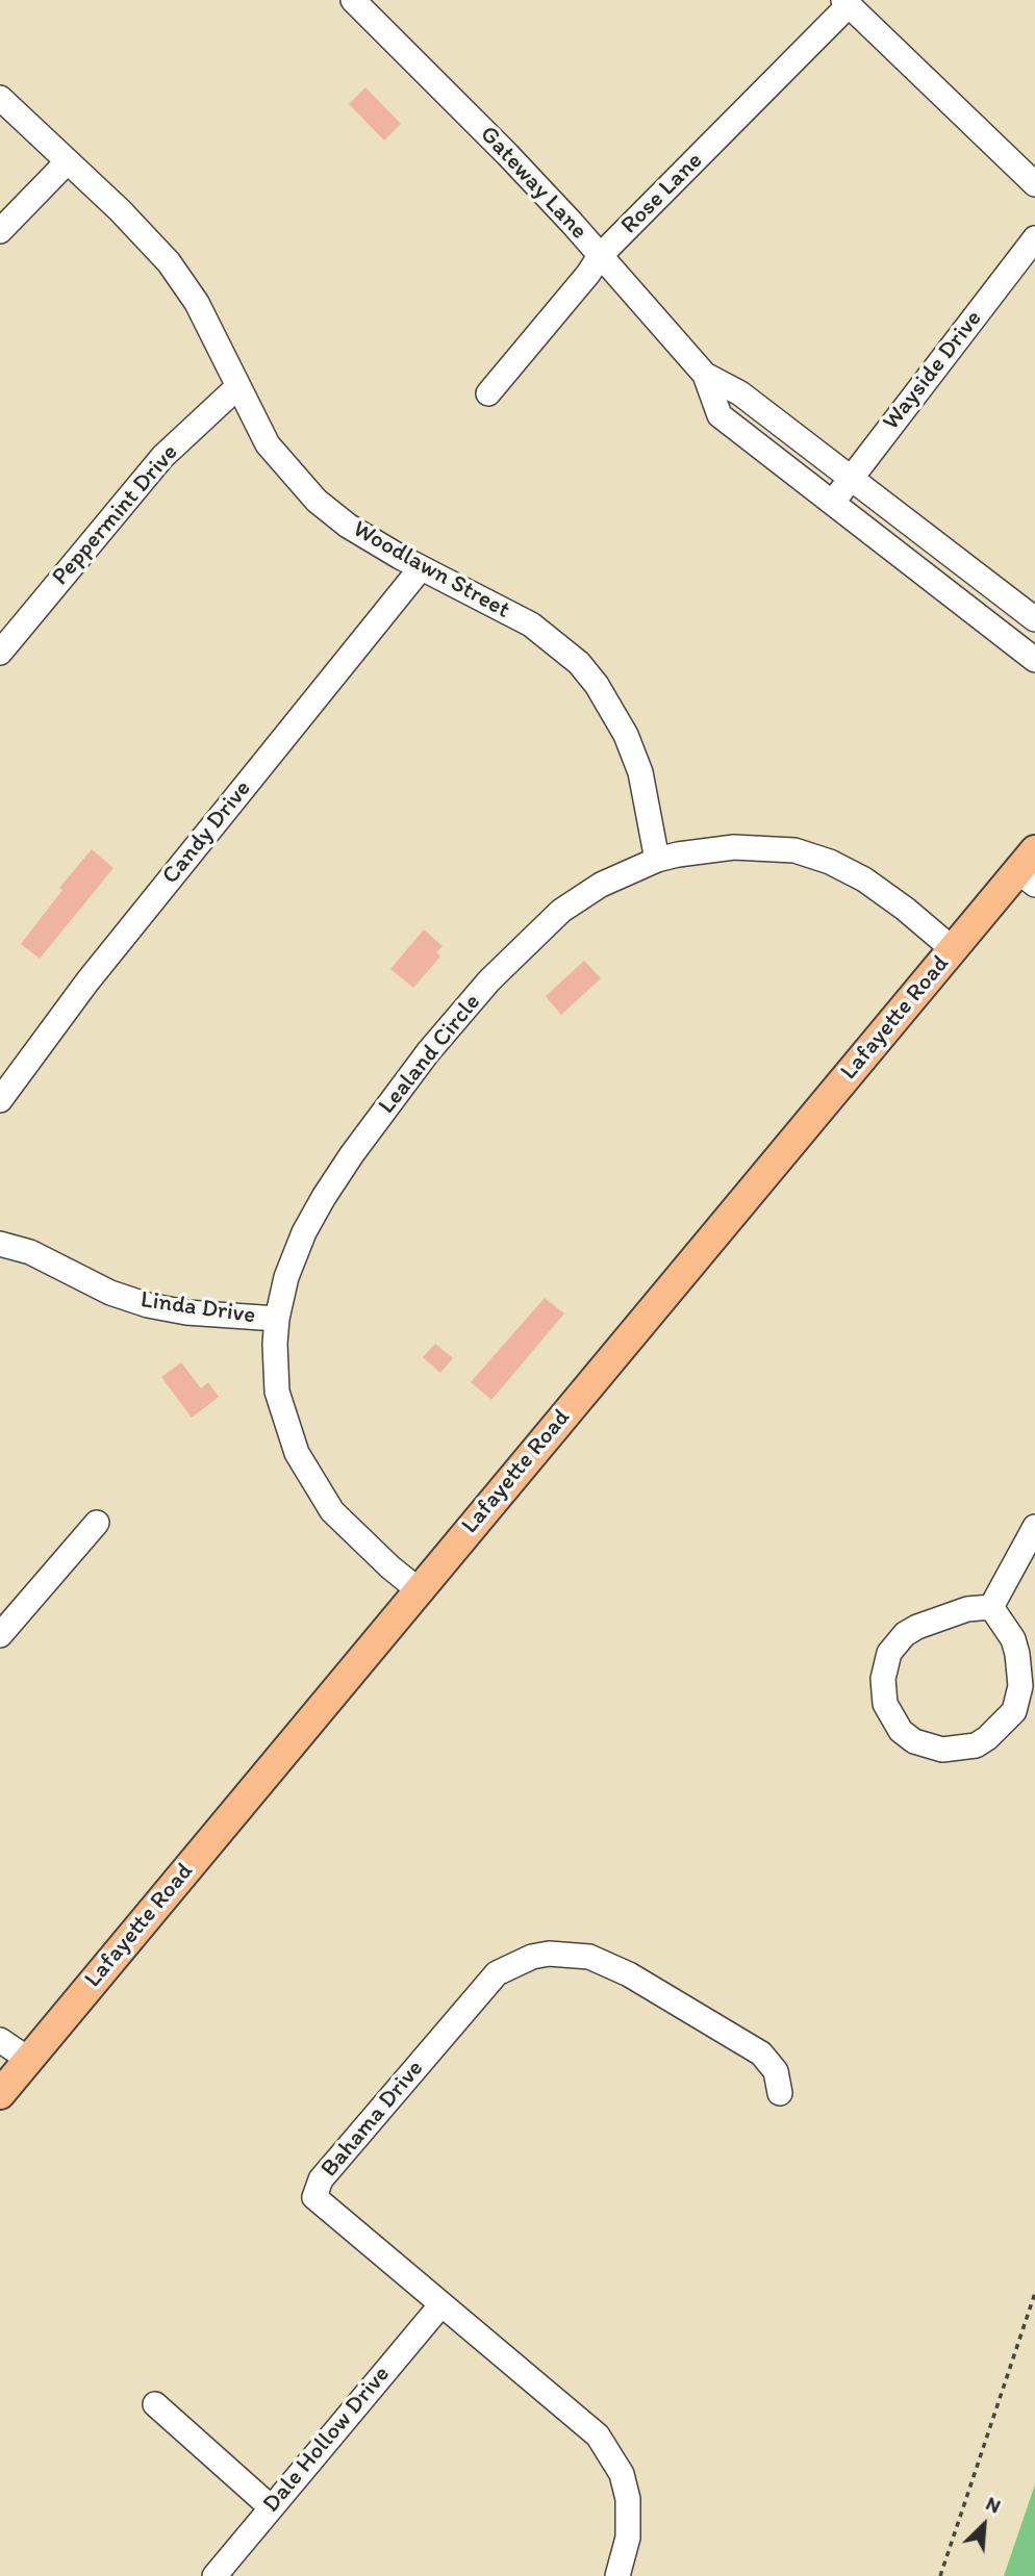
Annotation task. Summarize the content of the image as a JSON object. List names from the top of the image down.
{
  "streets": {
    "main road": ["Lafayette Road"],
    "street": [
      "Gateway Lane",
      "Rose Lane",
      "Wayside Drive",
      "Peppermint Drive",
      "Woodlawn Street",
      "Candy Drive",
      "Lealand Circle",
      "Linda Drive",
      "Bahama Drive",
      "Dale Hollow Drive"
    ]
  },
  "crossings": [
    ["Gateway Lane", "Rose Lane"],
    ["Gateway Lane", "Wayside Drive"],
    ["Peppermint Drive", "Woodlawn Street"],
    ["Woodlawn Street", "Candy Drive"],
    ["Woodlawn Street", "Lealand Circle"],
    ["Lafayette Road", "Lealand Circle"],
    ["Lealand Circle", "Linda Drive"],
    ["Bahama Drive", "Dale Hollow Drive"]
  ],
  "north": "top right"
}
